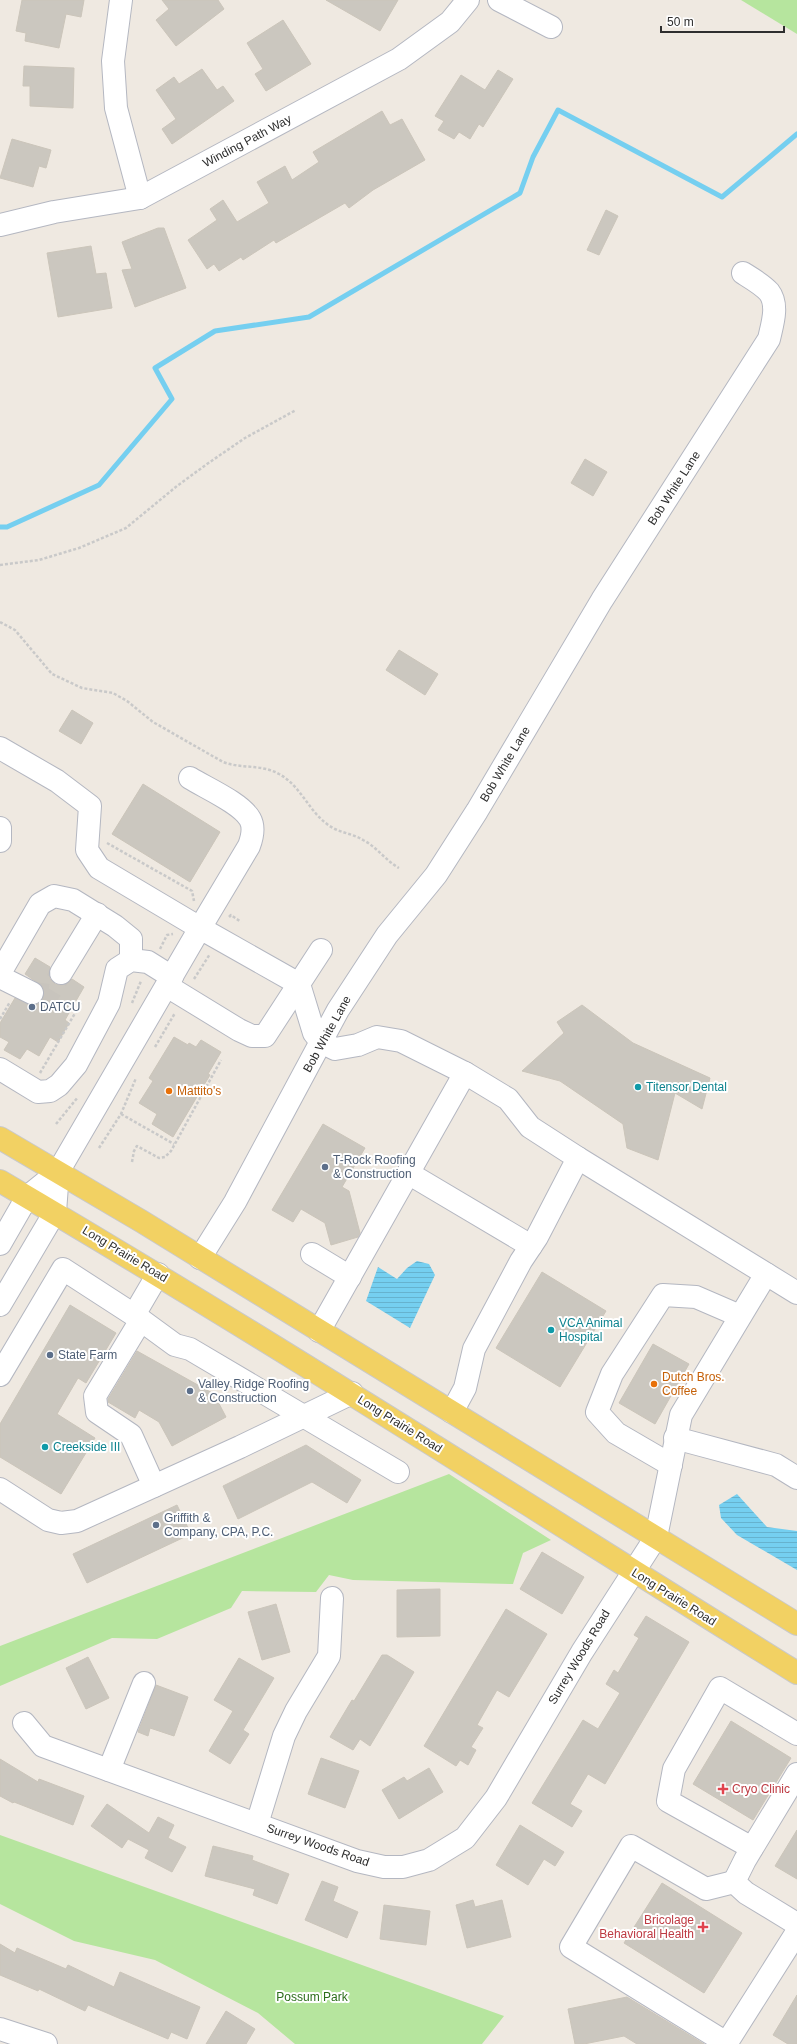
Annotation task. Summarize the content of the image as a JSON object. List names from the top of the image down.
{
  "streets": {
    "main road": ["Long Prairie Road"],
    "street": ["Winding Path Way", "Bob White Lane", "Surrey Woods Road"]
  },
  "crossings": [
    ["Long Prairie Road", "Surrey Woods Road"]
  ],
  "parks": ["Possum Park"],
  "places": {
    "other": [
      "DATCU",
      "Titensor Dental",
      "Mattito's",
      "T-Rock Roofing & Construction",
      "VCA Animal Hospital",
      "State Farm",
      "Dutch Bros. Coffee",
      "Valley Ridge Roofing & Construction",
      "Creekside III",
      "Griffith & Company, CPA, P.C."
    ],
    "health": ["Cryo Clinic", "Bricolage Behavioral Health"]
  },
  "scale_bar": "50 m"
}
